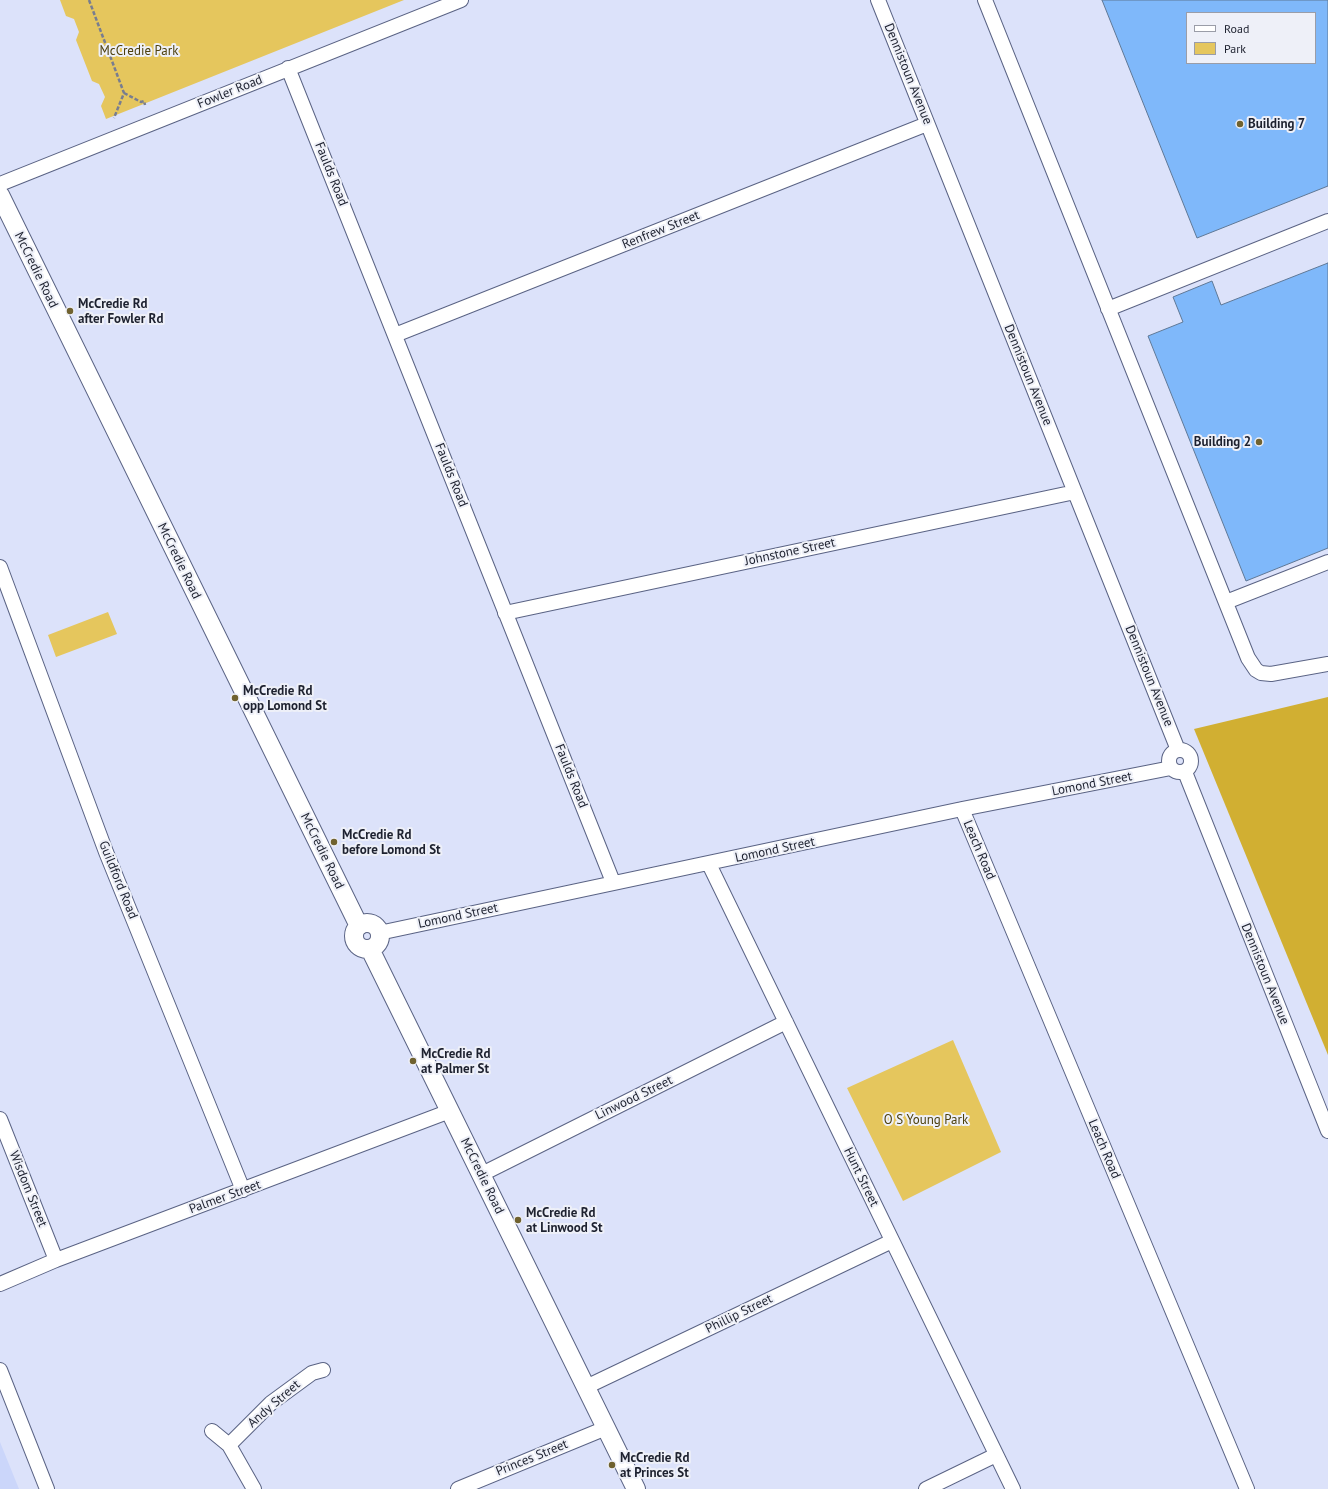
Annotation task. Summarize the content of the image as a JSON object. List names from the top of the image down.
{
  "streets": {
    "main road": ["McCredie Road"],
    "street": [
      "Dennistoun Avenue",
      "Fowler Road",
      "Faulds Road",
      "Renfrew Street",
      "Johnstone Street",
      "Lomond Street",
      "Leach Road",
      "Guildford Road",
      "Linwood Street",
      "Hunt Street",
      "Wisdom Street",
      "Palmer Street",
      "Phillip Street",
      "Andy Street",
      "Princes Street"
    ]
  },
  "crossings": [
    ["Dennistoun Avenue", "Renfrew Street"],
    ["Dennistoun Avenue", "Johnstone Street"],
    ["Dennistoun Avenue", "Lomond Street"],
    ["Fowler Road", "Faulds Road"],
    ["Faulds Road", "Renfrew Street"],
    ["Faulds Road", "Johnstone Street"],
    ["Faulds Road", "Lomond Street"],
    ["McCredie Road", "Lomond Street"],
    ["McCredie Road", "Linwood Street"],
    ["McCredie Road", "Palmer Street"],
    ["McCredie Road", "Phillip Street"],
    ["McCredie Road", "Princes Street"],
    ["Lomond Street", "Leach Road"],
    ["Lomond Street", "Hunt Street"],
    ["Guildford Road", "Palmer Street"],
    ["Linwood Street", "Hunt Street"],
    ["Hunt Street", "Phillip Street"],
    ["Wisdom Street", "Palmer Street"]
  ],
  "parks": ["McCredie Park", "O S Young Park"],
  "places": [
    "Building 7",
    "McCredie Rd after Fowler Rd",
    "Building 2",
    "McCredie Rd opp Lomond St",
    "McCredie Rd before Lomond St",
    "McCredie Rd at Palmer St",
    "McCredie Rd at Linwood St",
    "McCredie Rd at Princes St"
  ],
  "legend": ["Road", "Park"]
}
